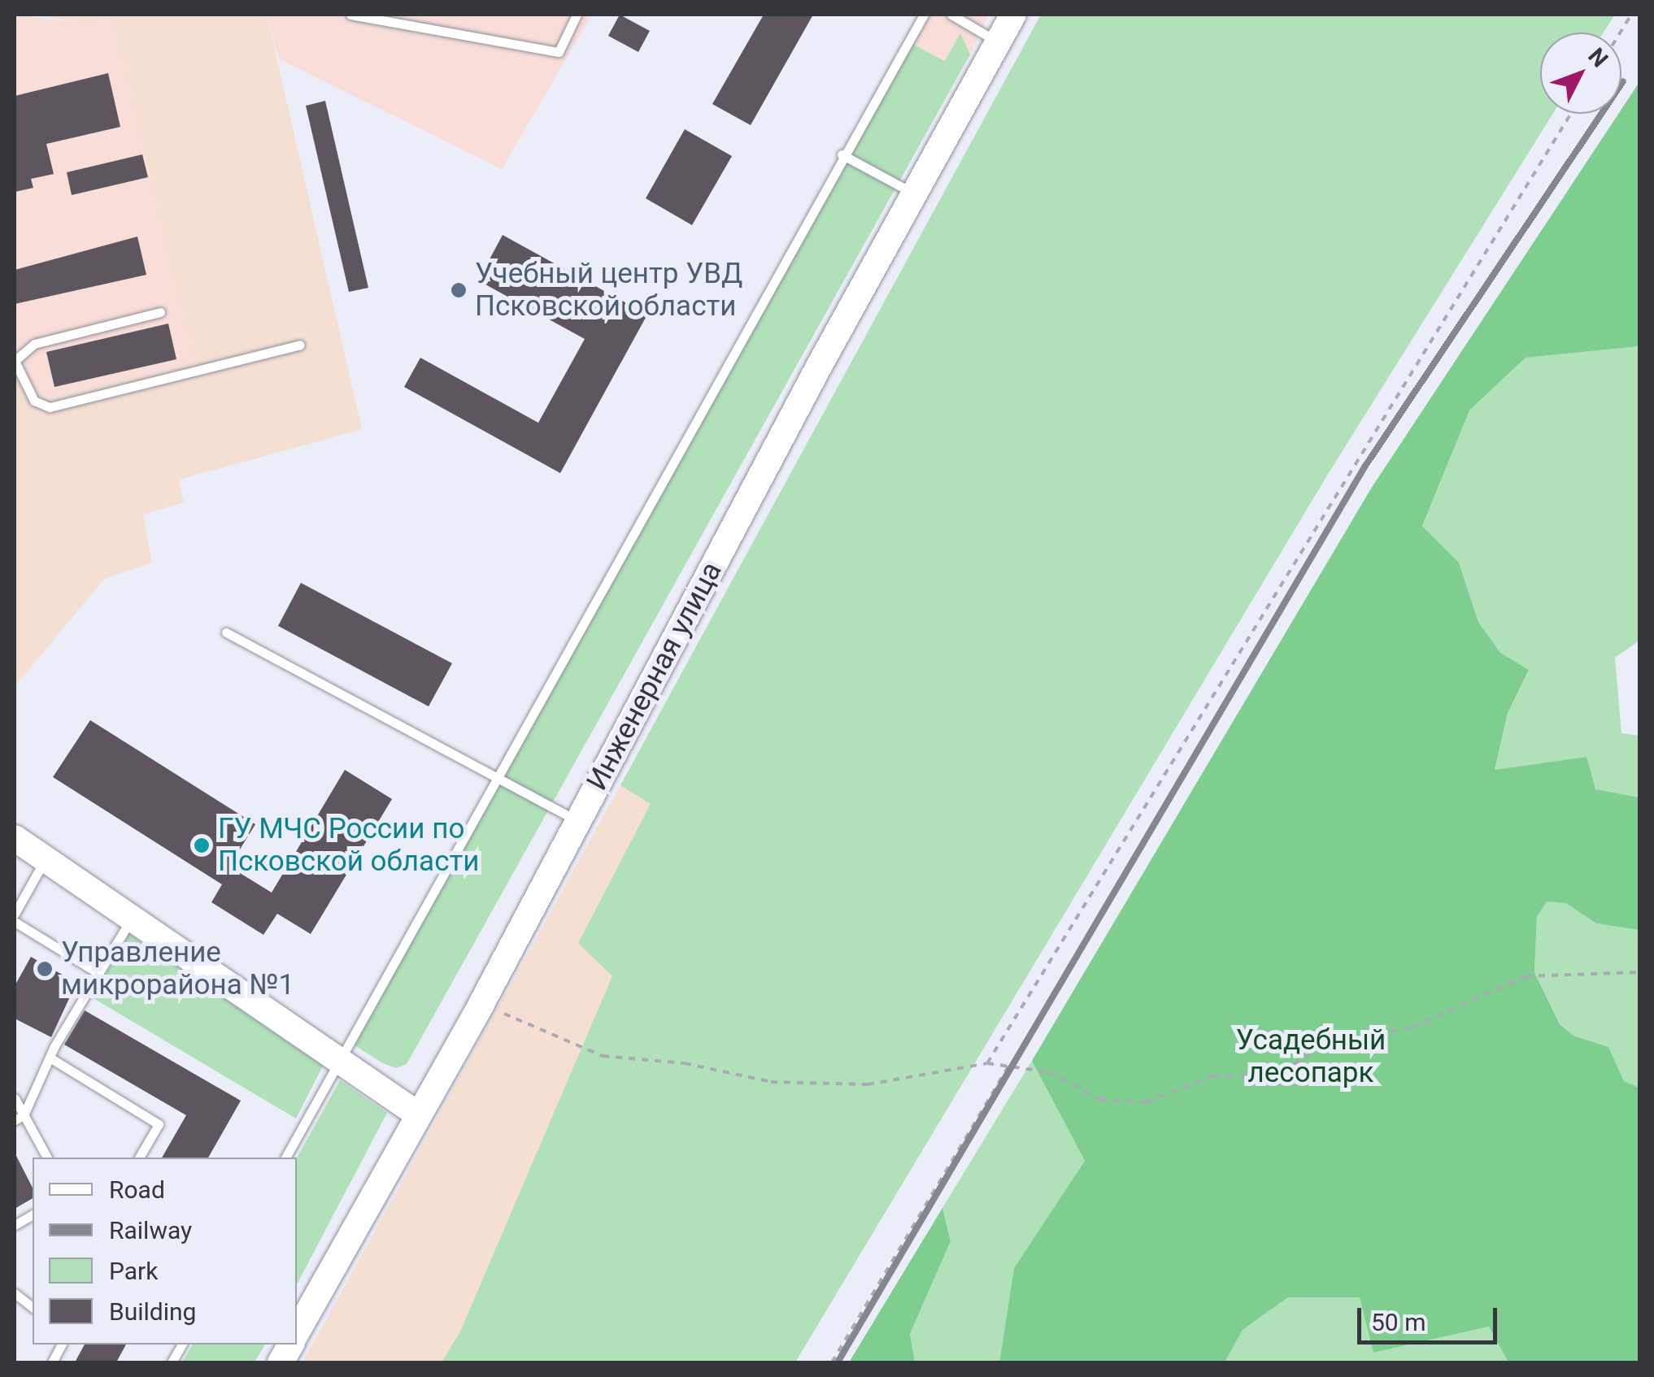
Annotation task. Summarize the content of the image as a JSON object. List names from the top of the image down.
{
  "streets": {
    "main road": ["Инженерная улица"]
  },
  "parks": ["Усадебный лесопарк"],
  "places": ["Учебный центр УВД Псковской области", "ГУ МЧС России по Псковской области", "Управление микрорайона №1"],
  "legend": [
    "Road",
    "Railway",
    "Park",
    "Building"
  ],
  "scale_bar": "50 m",
  "north": "top right"
}
